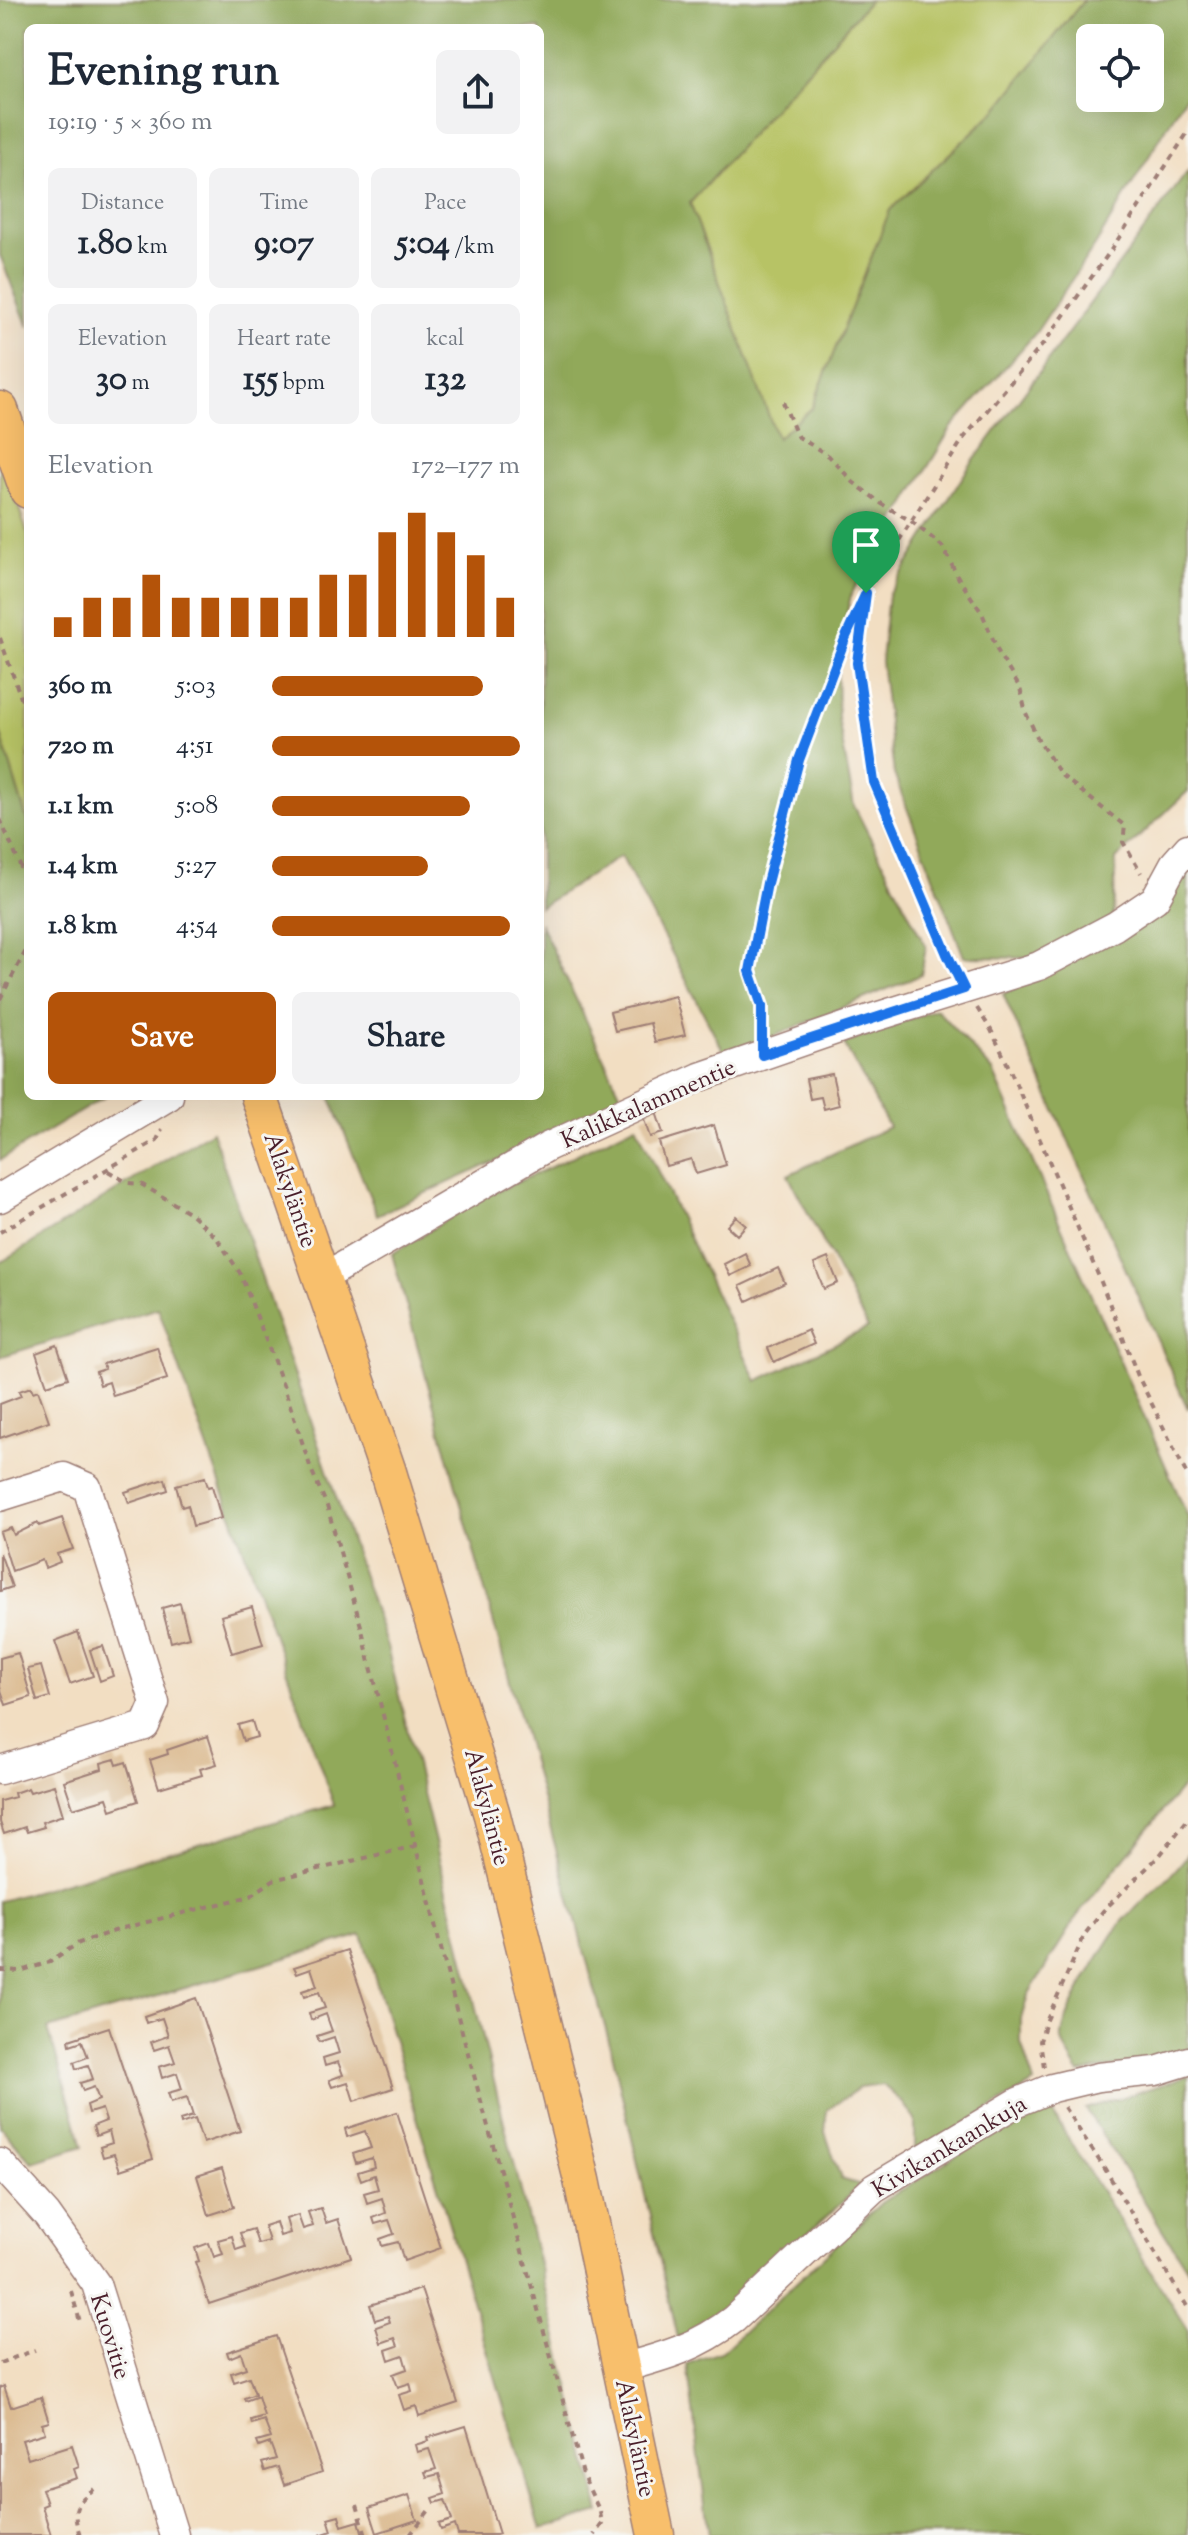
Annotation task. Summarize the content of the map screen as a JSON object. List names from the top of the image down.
{
  "streets": {
    "main road": ["Alakyläntie"],
    "street": ["Kalikkalammentie", "Kivikankaankuja", "Kuovitie"]
  },
  "crossings": [
    ["Kalikkalammentie", "Alakyläntie"],
    ["Alakyläntie", "Kivikankaankuja"]
  ],
  "page": {
    "heading": ["Evening run", "19:19 · 5 × 360 m"],
    "stats": [
      ["Distance", "1.80 km"],
      ["Time", "9:07"],
      ["Pace", "5:04 /km"],
      ["Elevation", "30 m"],
      ["Heart rate", "155 bpm"],
      ["kcal", "132"]
    ],
    "chart": ["Elevation", "172–177 m"],
    "list": [
      {
        "name": "360 m",
        "note": "5:03"
      },
      {
        "name": "720 m",
        "note": "4:51"
      },
      {
        "name": "1.1 km",
        "note": "5:08"
      },
      {
        "name": "1.4 km",
        "note": "5:27"
      },
      {
        "name": "1.8 km",
        "note": "4:54"
      }
    ],
    "buttons": ["Save", "Share"]
  }
}
